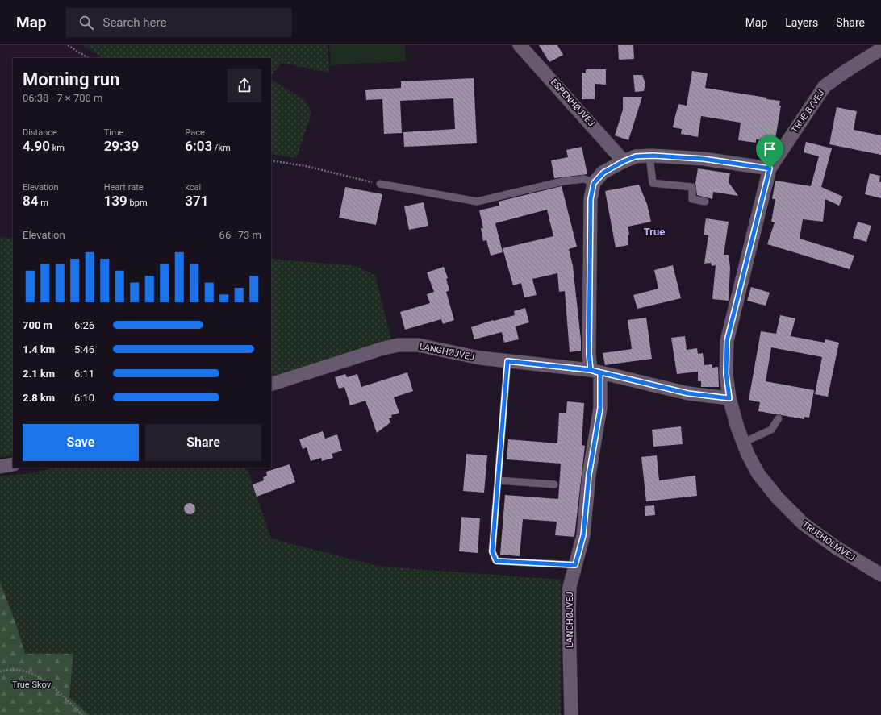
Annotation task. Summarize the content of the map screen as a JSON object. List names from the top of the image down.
{
  "streets": {
    "street": [
      "ESPENHØJVEJ",
      "TRUE BYVEJ",
      "LANGHØJVEJ",
      "TRUEHOLMVEJ"
    ]
  },
  "crossings": [
    ["TRUE BYVEJ", "TRUEHOLMVEJ"]
  ],
  "districts": ["True"],
  "parks": ["True Skov"],
  "page": {
    "header": "Map",
    "search": "Search here",
    "nav": ["Map", "Layers", "Share"],
    "heading": ["Morning run", "06:38 · 7 × 700 m"],
    "stats": [
      ["Distance", "4.90 km"],
      ["Time", "29:39"],
      ["Pace", "6:03 /km"],
      ["Elevation", "84 m"],
      ["Heart rate", "139 bpm"],
      ["kcal", "371"]
    ],
    "chart": ["Elevation", "66–73 m"],
    "list": [
      {
        "name": "700 m",
        "note": "6:26"
      },
      {
        "name": "1.4 km",
        "note": "5:46"
      },
      {
        "name": "2.1 km",
        "note": "6:11"
      },
      {
        "name": "2.8 km",
        "note": "6:10"
      }
    ],
    "buttons": ["Save", "Share"]
  }
}
